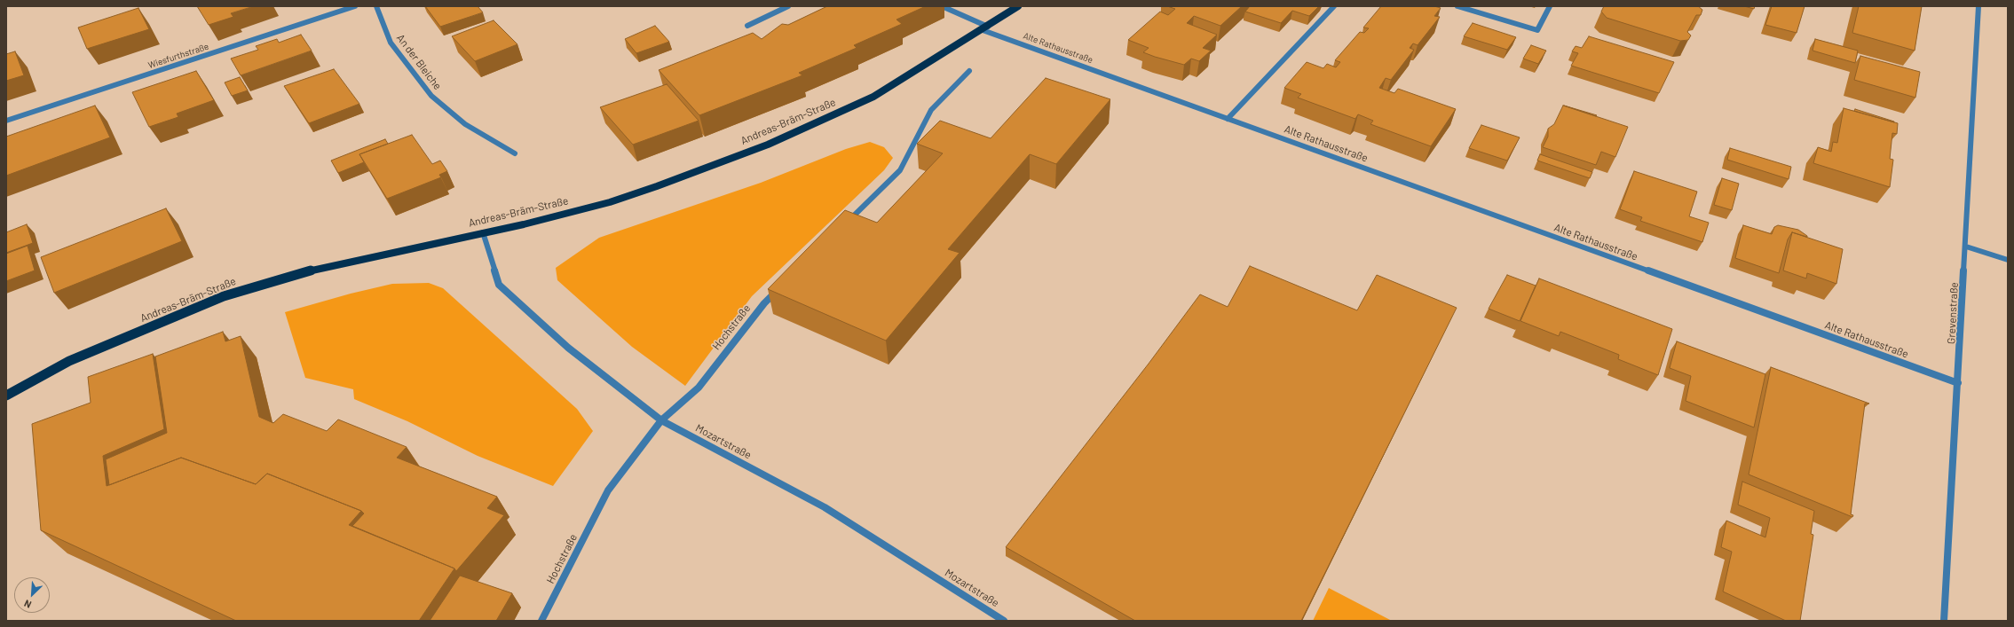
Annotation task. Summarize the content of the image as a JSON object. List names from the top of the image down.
{
  "streets": {
    "main road": ["Andreas-Bräm-Straße"],
    "street": [
      "Alte Rathausstraße",
      "Wiesfurthstraße",
      "An der Bleiche",
      "Grevenstraße",
      "Hochstraße",
      "Mozartstraße"
    ]
  },
  "crossings": [
    ["Alte Rathausstraße", "Andreas-Bräm-Straße"],
    ["Alte Rathausstraße", "Grevenstraße"],
    ["Andreas-Bräm-Straße", "Mozartstraße"],
    ["Hochstraße", "Mozartstraße"]
  ],
  "north": "bottom left"
}
